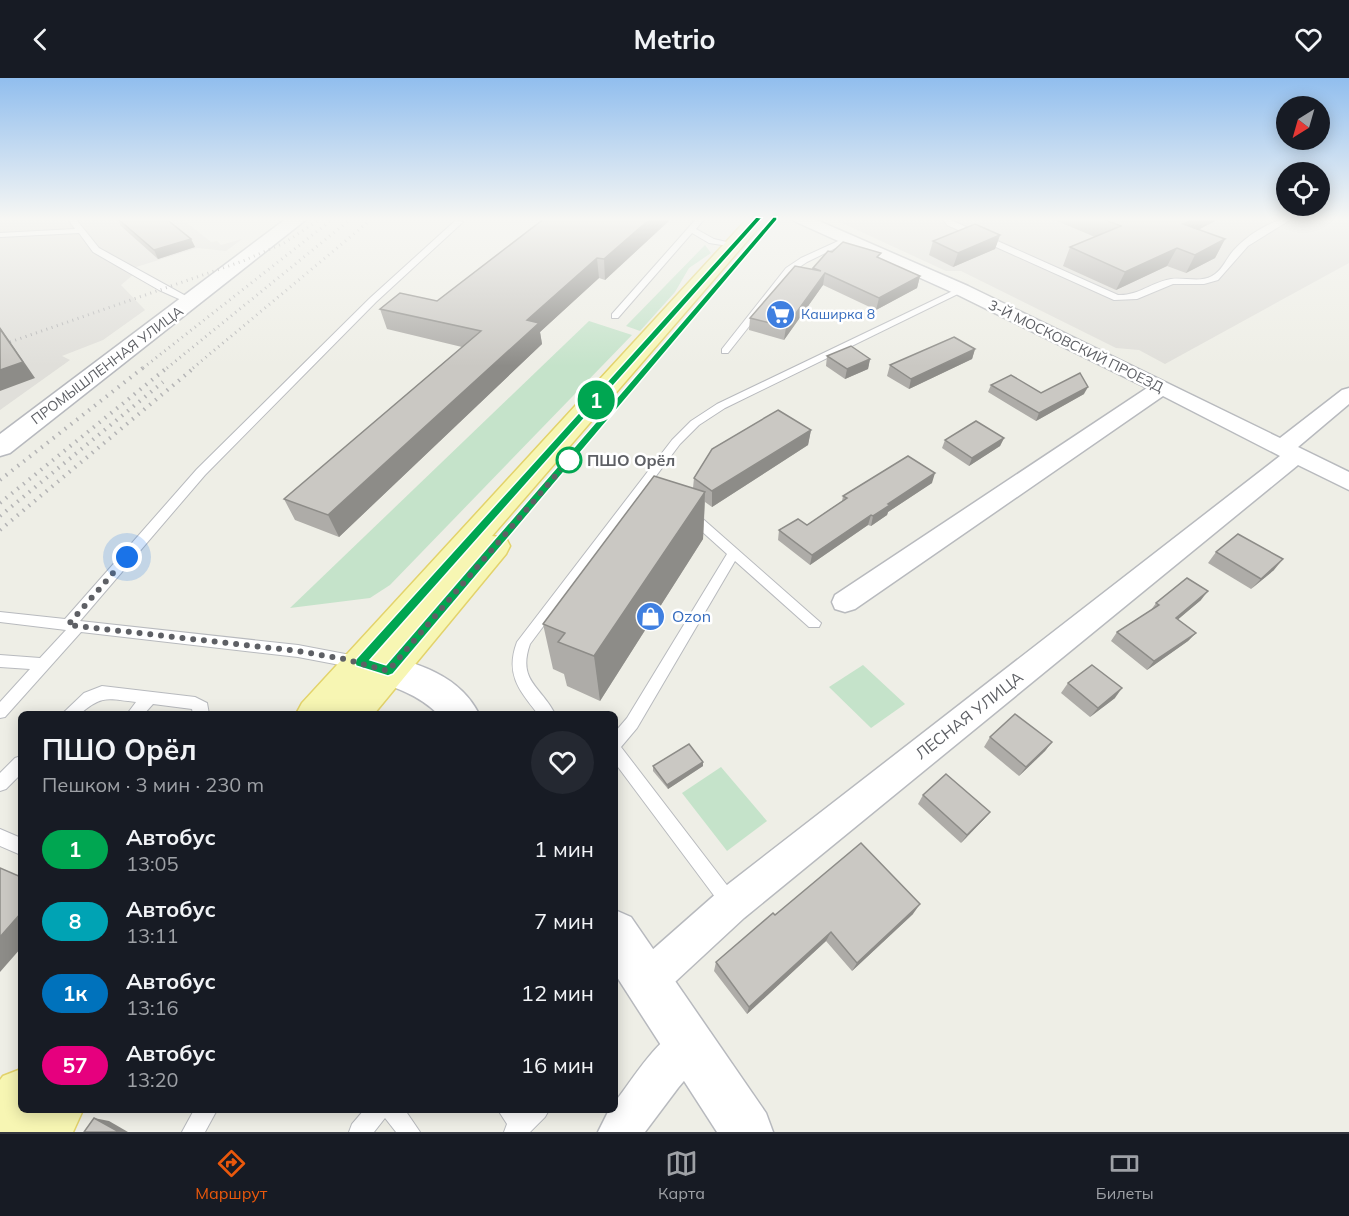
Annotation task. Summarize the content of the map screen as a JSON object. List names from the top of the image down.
{
  "streets": {
    "street": ["3-Й МОСКОВСКИЙ ПРОЕЗД", "ПРОМЫШЛЕННАЯ УЛИЦА", "ЛЕСНАЯ УЛИЦА"]
  },
  "crossings": [
    ["3-Й МОСКОВСКИЙ ПРОЕЗД", "ЛЕСНАЯ УЛИЦА"]
  ],
  "places": {
    "supermarket": ["Каширка 8"],
    "other": ["ПШО Орёл"],
    "shop": ["Ozon"]
  },
  "lines": ["bus line 1"],
  "north": "bottom left",
  "page": {
    "header": "Metrio",
    "on_map": "1",
    "heading": ["ПШО Орёл", "Пешком · 3 мин · 230 m"],
    "list": [
      {
        "mark": "1",
        "name": "Автобус",
        "note": "13:05",
        "value": "1 мин"
      },
      {
        "mark": "8",
        "name": "Автобус",
        "note": "13:11",
        "value": "7 мин"
      },
      {
        "mark": "1к",
        "name": "Автобус",
        "note": "13:16",
        "value": "12 мин"
      },
      {
        "mark": "57",
        "name": "Автобус",
        "note": "13:20",
        "value": "16 мин"
      }
    ],
    "tabs": ["Маршрут", "Карта", "Билеты"]
  }
}
